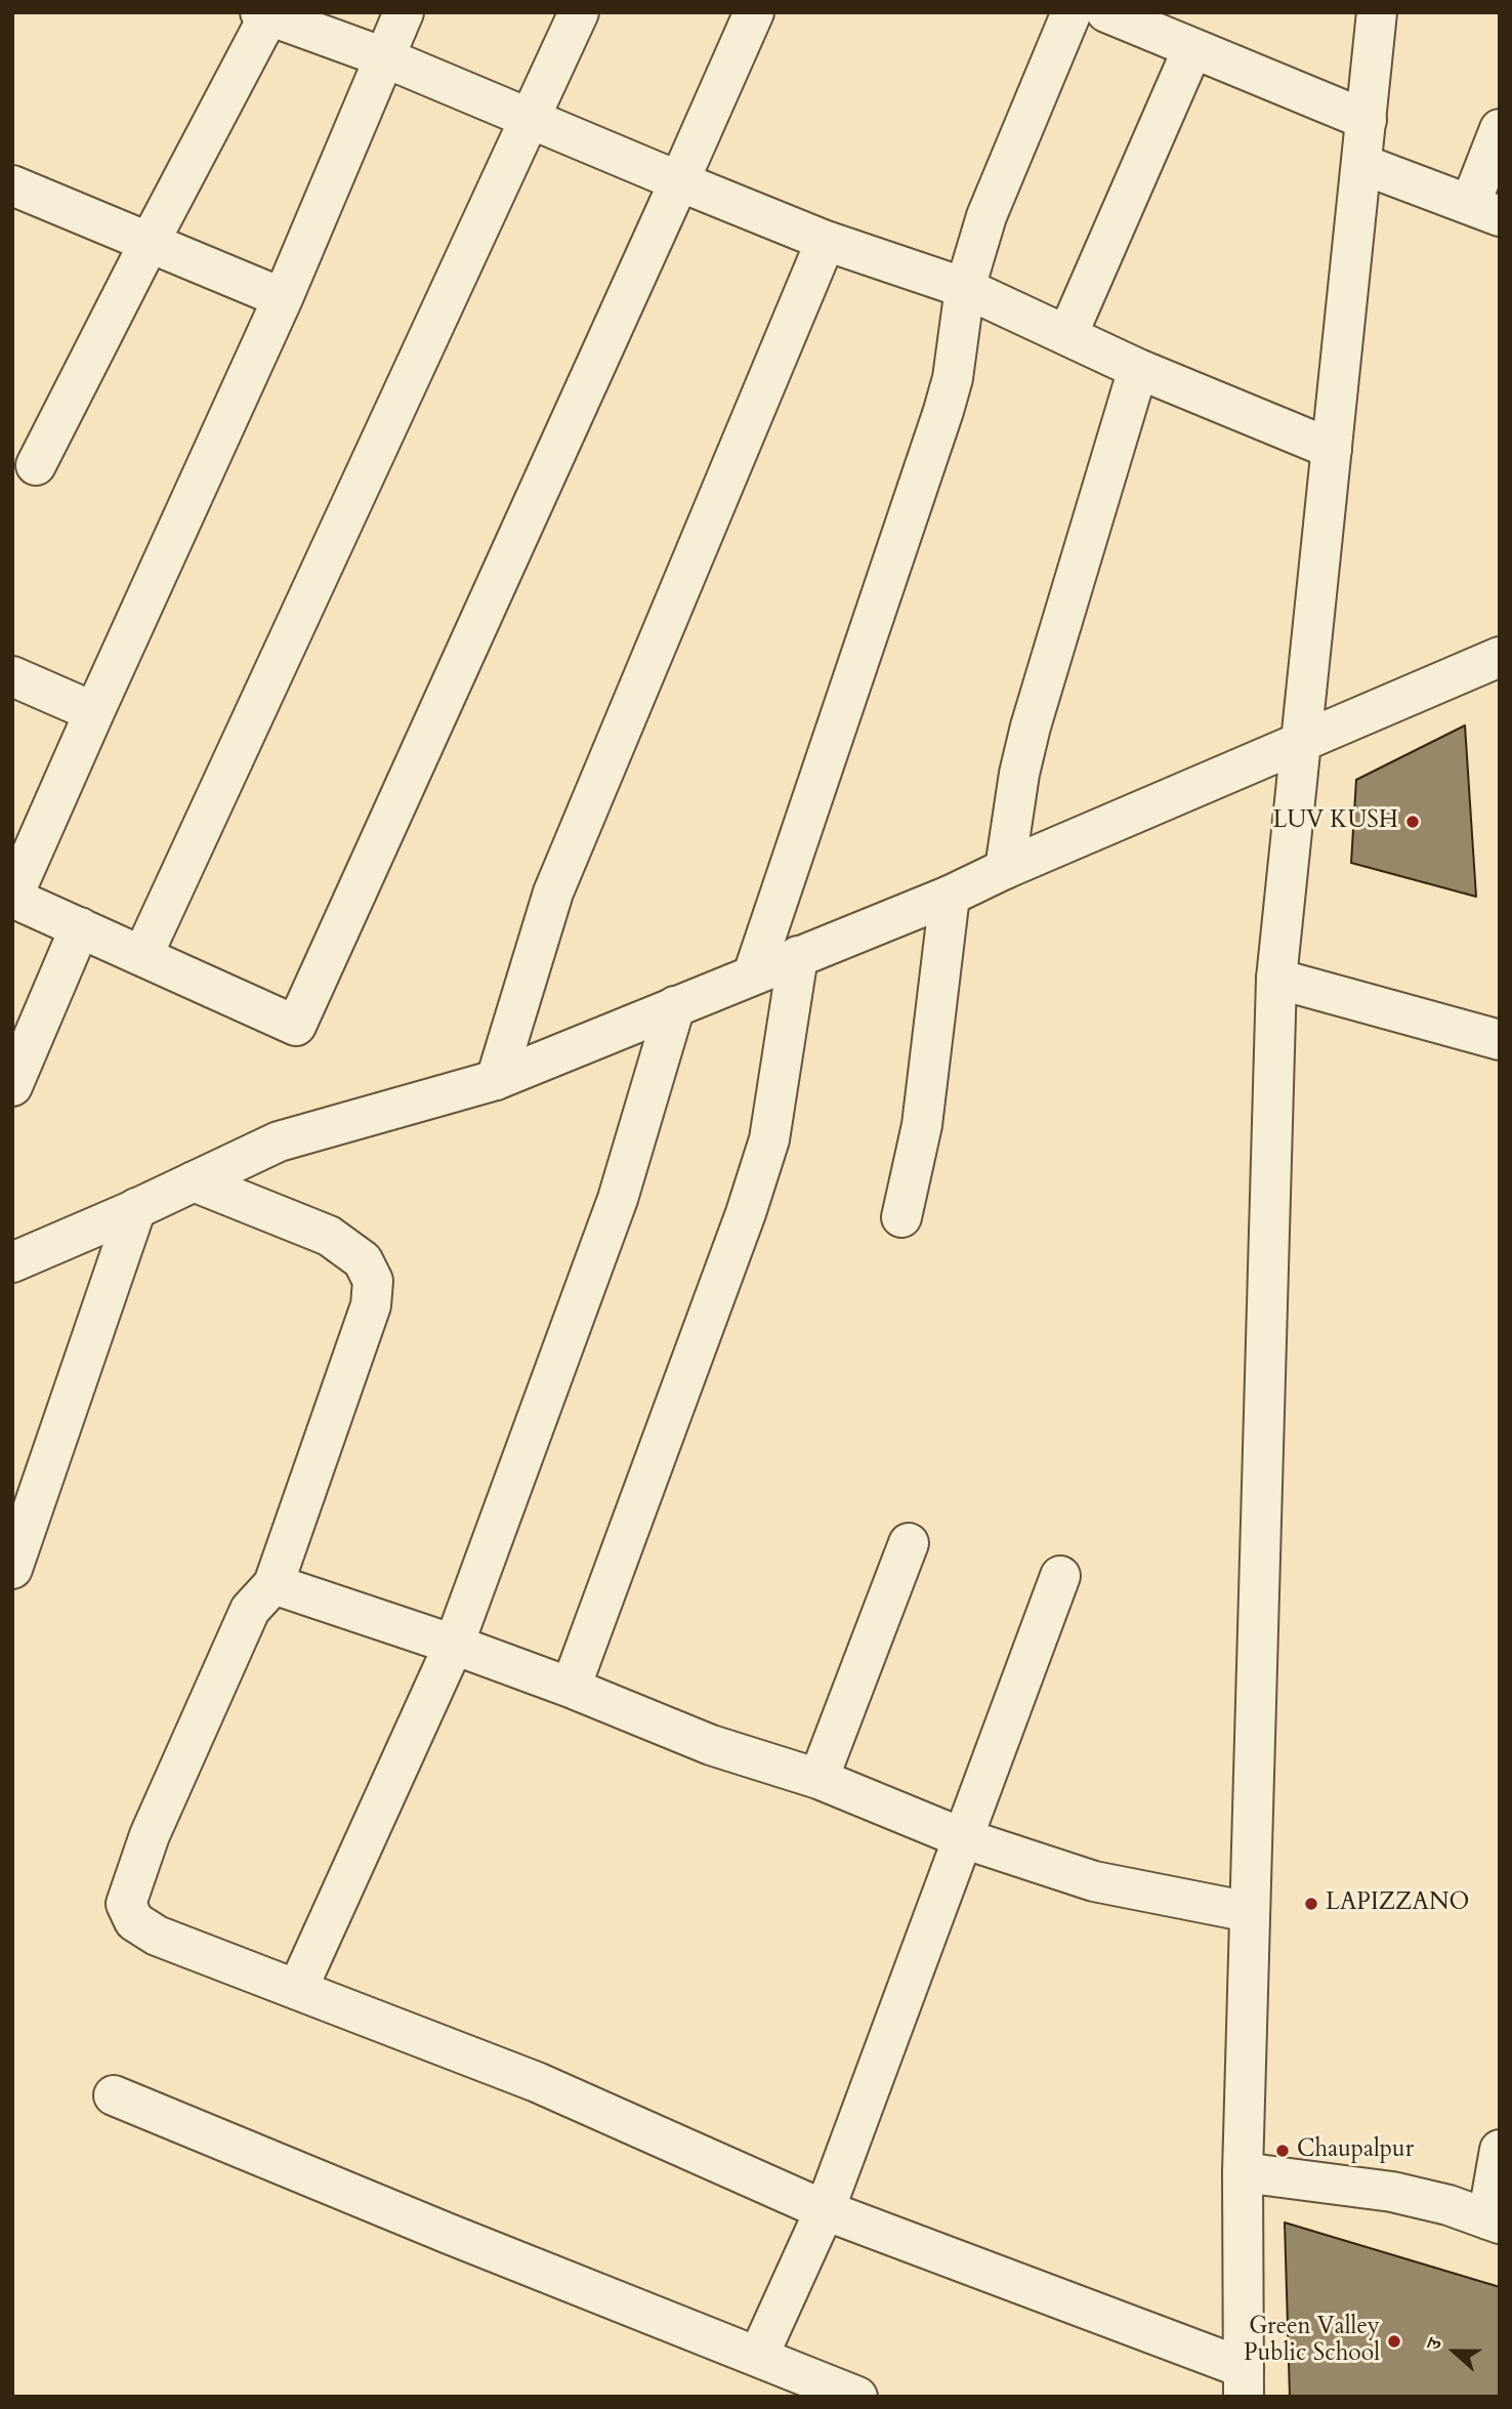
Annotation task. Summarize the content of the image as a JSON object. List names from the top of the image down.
{
  "places": [
    "LUV KUSH",
    "LAPIZZANO",
    "Chaupalpur",
    "Green Valley Public School"
  ],
  "north": "left"
}
